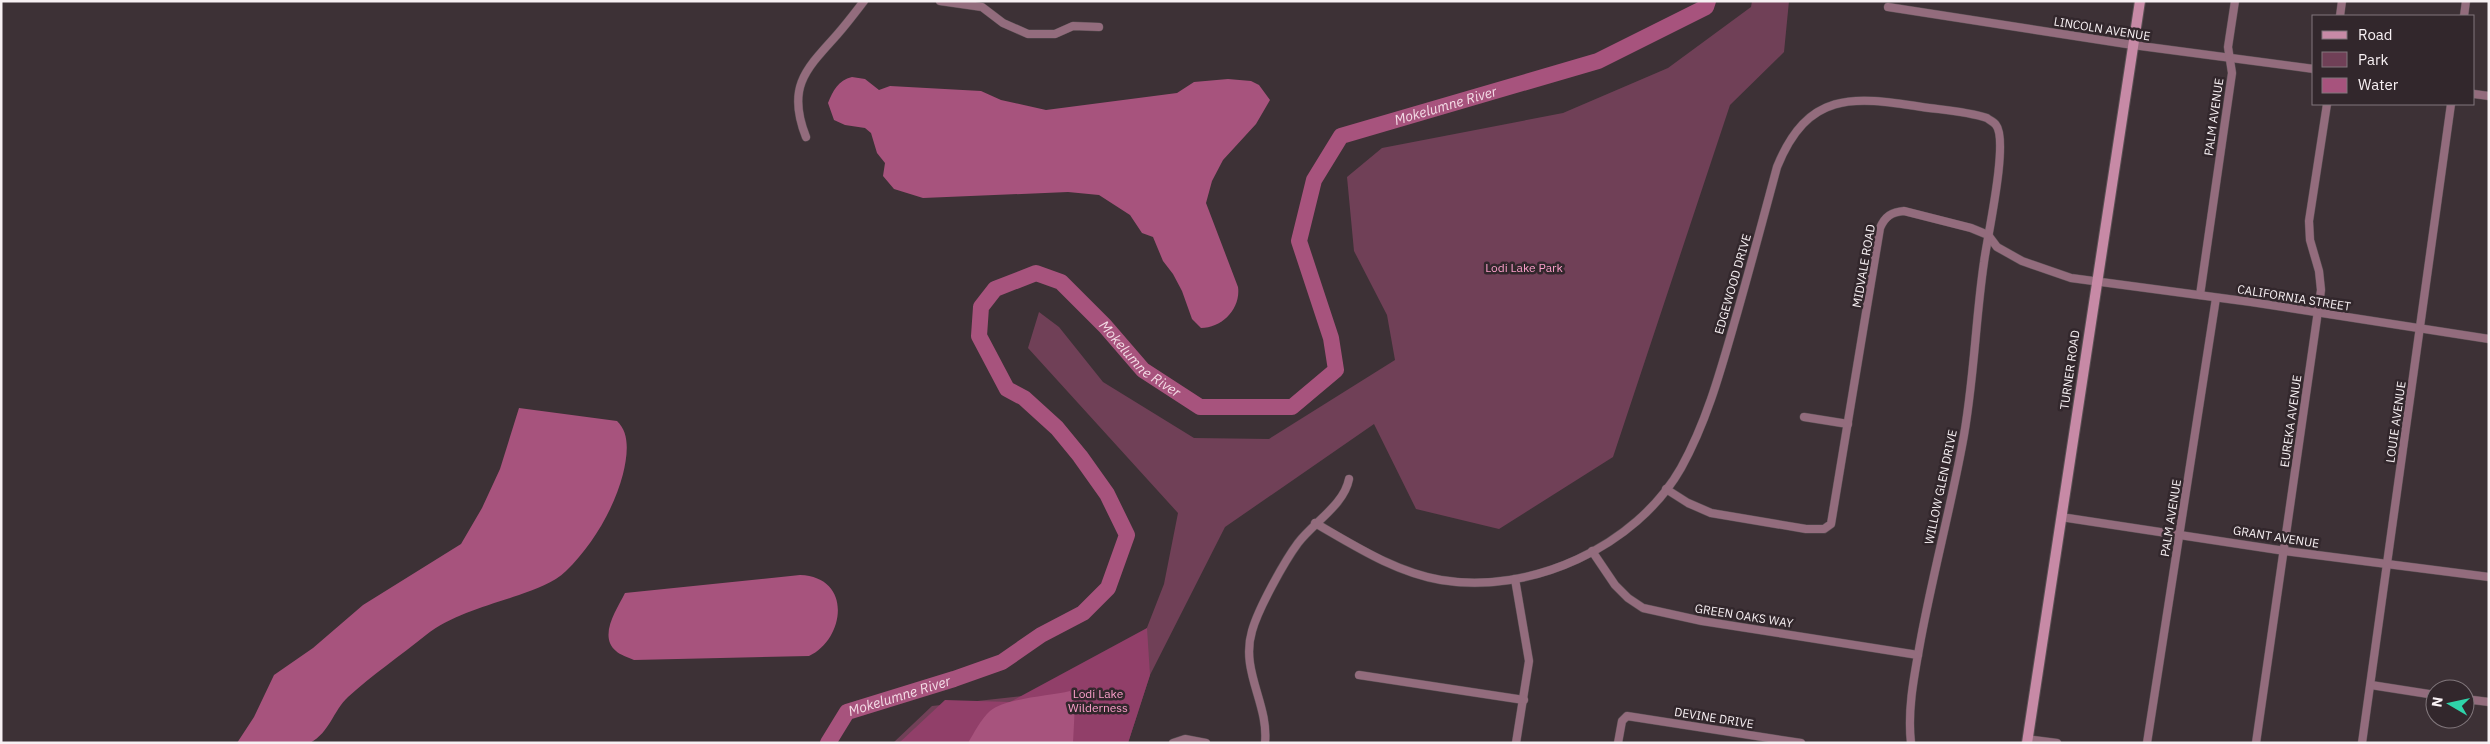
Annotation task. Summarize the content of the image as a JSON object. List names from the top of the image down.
{
  "streets": {
    "main road": ["TURNER ROAD"],
    "street": [
      "LINCOLN AVENUE",
      "PALM AVENUE",
      "MIDVALE ROAD",
      "EDGEWOOD DRIVE",
      "CALIFORNIA STREET",
      "EUREKA AVENUE",
      "LOUIE AVENUE",
      "WILLOW GLEN DRIVE",
      "GRANT AVENUE",
      "GREEN OAKS WAY",
      "DEVINE DRIVE"
    ]
  },
  "crossings": [
    ["LINCOLN AVENUE", "PALM AVENUE"],
    ["LINCOLN AVENUE", "TURNER ROAD"],
    ["PALM AVENUE", "CALIFORNIA STREET"],
    ["PALM AVENUE", "GRANT AVENUE"],
    ["MIDVALE ROAD", "EDGEWOOD DRIVE"],
    ["MIDVALE ROAD", "WILLOW GLEN DRIVE"],
    ["EDGEWOOD DRIVE", "WILLOW GLEN DRIVE"],
    ["EDGEWOOD DRIVE", "GREEN OAKS WAY"],
    ["CALIFORNIA STREET", "TURNER ROAD"],
    ["CALIFORNIA STREET", "EUREKA AVENUE"],
    ["CALIFORNIA STREET", "LOUIE AVENUE"],
    ["TURNER ROAD", "GRANT AVENUE"],
    ["EUREKA AVENUE", "GRANT AVENUE"],
    ["LOUIE AVENUE", "GRANT AVENUE"],
    ["WILLOW GLEN DRIVE", "GREEN OAKS WAY"]
  ],
  "water": ["Mokelumne River"],
  "parks": ["Lodi Lake Park", "Lodi Lake Wilderness"],
  "legend": ["Road", "Park", "Water"],
  "north": "left"
}
